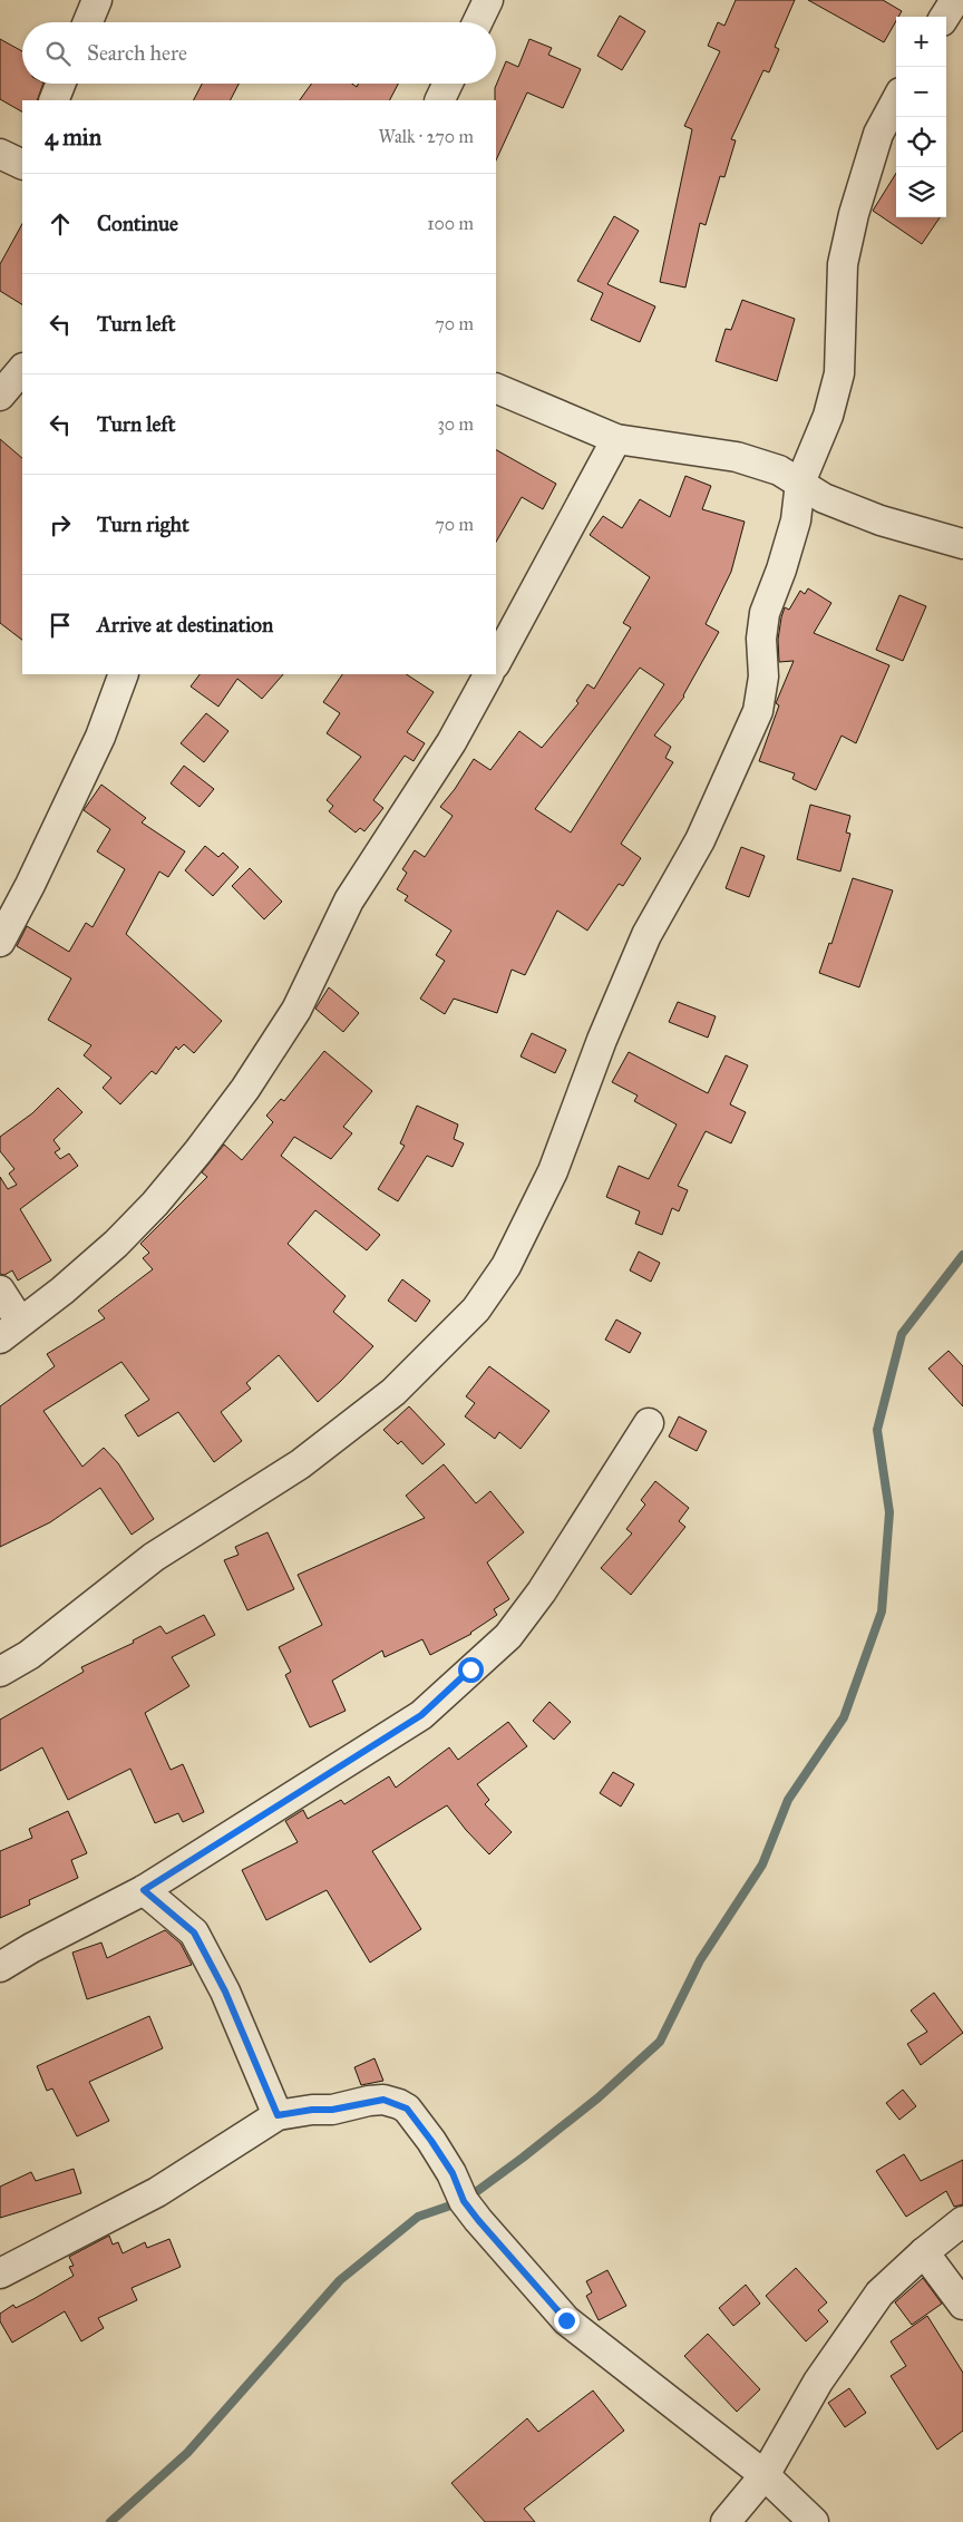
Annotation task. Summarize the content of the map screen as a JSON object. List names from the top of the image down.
{
  "page": {
    "map_buttons": ["+", "−"],
    "search": "Search here",
    "heading": ["4 min", "Walk · 270 m"],
    "list": [
      ["Continue", "100 m"],
      ["Turn left", "70 m"],
      ["Turn left", "30 m"],
      ["Turn right", "70 m"],
      "Arrive at destination"
    ]
  }
}
